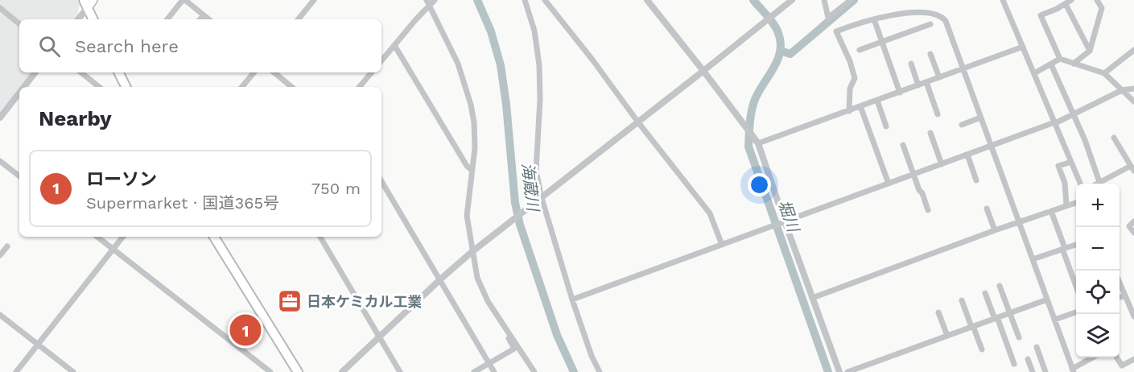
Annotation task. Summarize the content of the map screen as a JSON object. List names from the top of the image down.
{
  "water": ["海蔵川", "堀川"],
  "places": {
    "office": ["日本ケミカル工業"]
  },
  "page": {
    "search": "Search here",
    "heading": "Nearby",
    "list": [
      {
        "mark": "1",
        "name": "ローソン",
        "note": "Supermarket · 国道365号",
        "value": "750 m"
      }
    ],
    "map_buttons": ["+", "−"],
    "pins": "1"
  }
}
